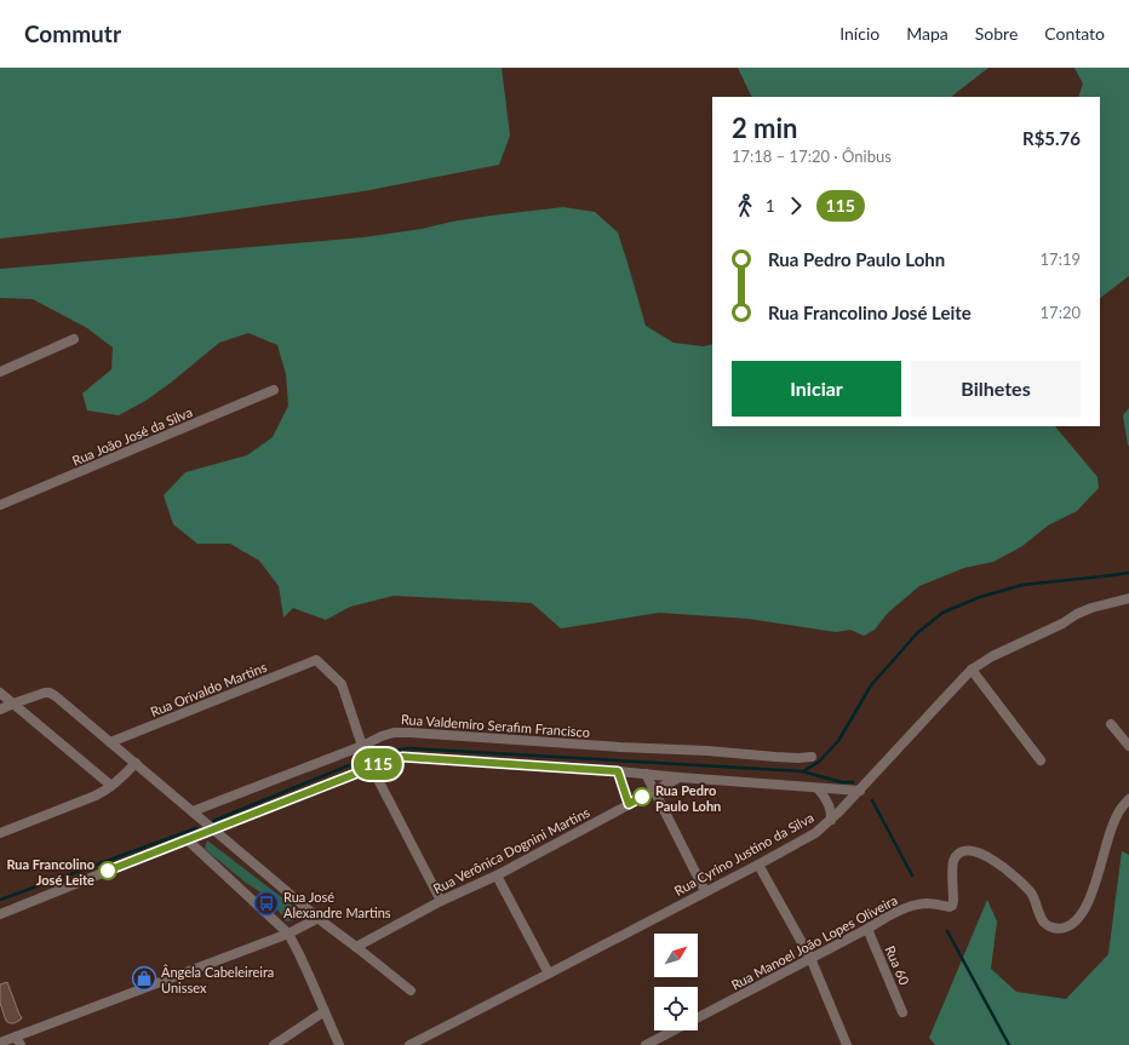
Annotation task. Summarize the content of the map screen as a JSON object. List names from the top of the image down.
{
  "streets": {
    "street": [
      "Rua João José da Silva",
      "Rua Orivaldo Martins",
      "Rua Valdemiro Serafim Francisco",
      "Rua Verônica Dognini Martins",
      "Rua Cyrino Justino da Silva",
      "Rua Manoel João Lopes Oliveira",
      "Rua 60"
    ]
  },
  "crossings": [
    ["Rua Orivaldo Martins", "Rua Valdemiro Serafim Francisco"],
    ["Rua Manoel João Lopes Oliveira", "Rua 60"]
  ],
  "places": {
    "other": ["Rua Pedro Paulo Lohn", "Rua Francolino José Leite"],
    "bus stop": ["Rua José Alexandre Martins"],
    "shop": ["Ângela Cabeleireira Unissex"]
  },
  "lines": ["bus line 115"],
  "north": "top right",
  "page": {
    "header": "Commutr",
    "nav": [
      "Início",
      "Mapa",
      "Sobre",
      "Contato"
    ],
    "on_map": "115",
    "heading": ["2 min", "17:18 – 17:20 · Ônibus", "R$5.76"],
    "legs": ["1", "115"],
    "list": [
      {
        "name": "Rua Pedro Paulo Lohn",
        "value": "17:19"
      },
      {
        "name": "Rua Francolino José Leite",
        "value": "17:20"
      }
    ],
    "buttons": ["Iniciar", "Bilhetes"]
  }
}
